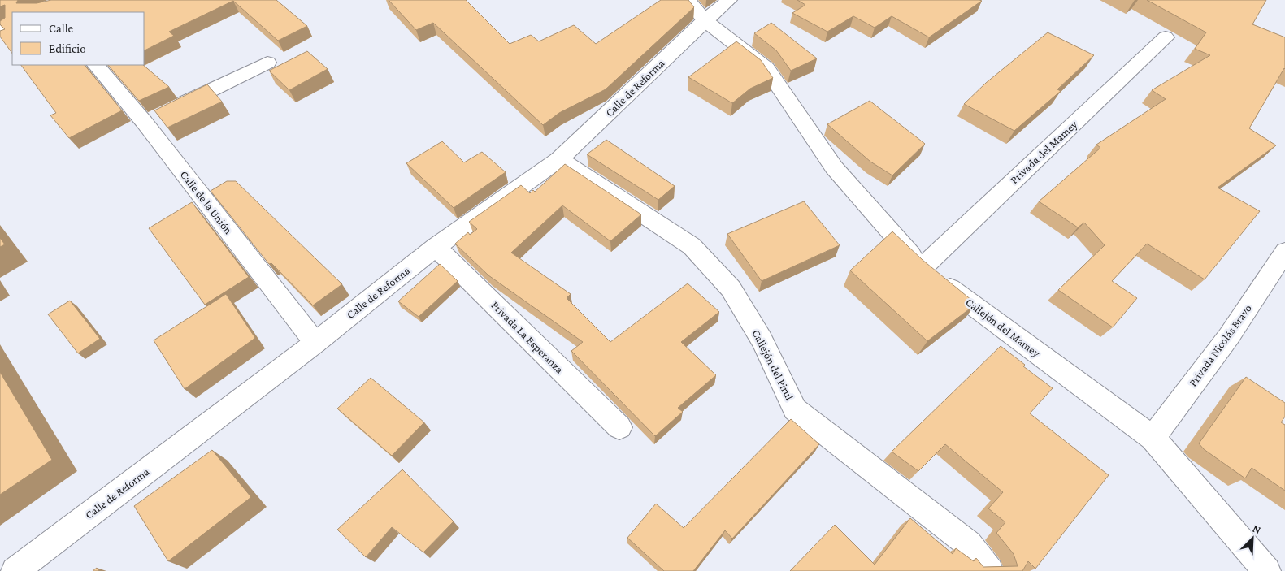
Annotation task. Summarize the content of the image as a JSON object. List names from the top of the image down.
{
  "streets": {
    "street": [
      "Calle de Reforma",
      "Privada del Mamey",
      "Calle de la Unión",
      "Callejón del Mamey",
      "Privada La Esperanza",
      "Privada Nicolás Bravo",
      "Callejón del Pirul"
    ]
  },
  "crossings": [
    ["Calle de Reforma", "Calle de la Unión"],
    ["Calle de Reforma", "Callejón del Mamey"],
    ["Calle de Reforma", "Privada La Esperanza"],
    ["Calle de Reforma", "Callejón del Pirul"],
    ["Privada del Mamey", "Callejón del Mamey"],
    ["Callejón del Mamey", "Privada Nicolás Bravo"]
  ],
  "legend": ["Calle", "Edificio"],
  "north": "top right"
}
